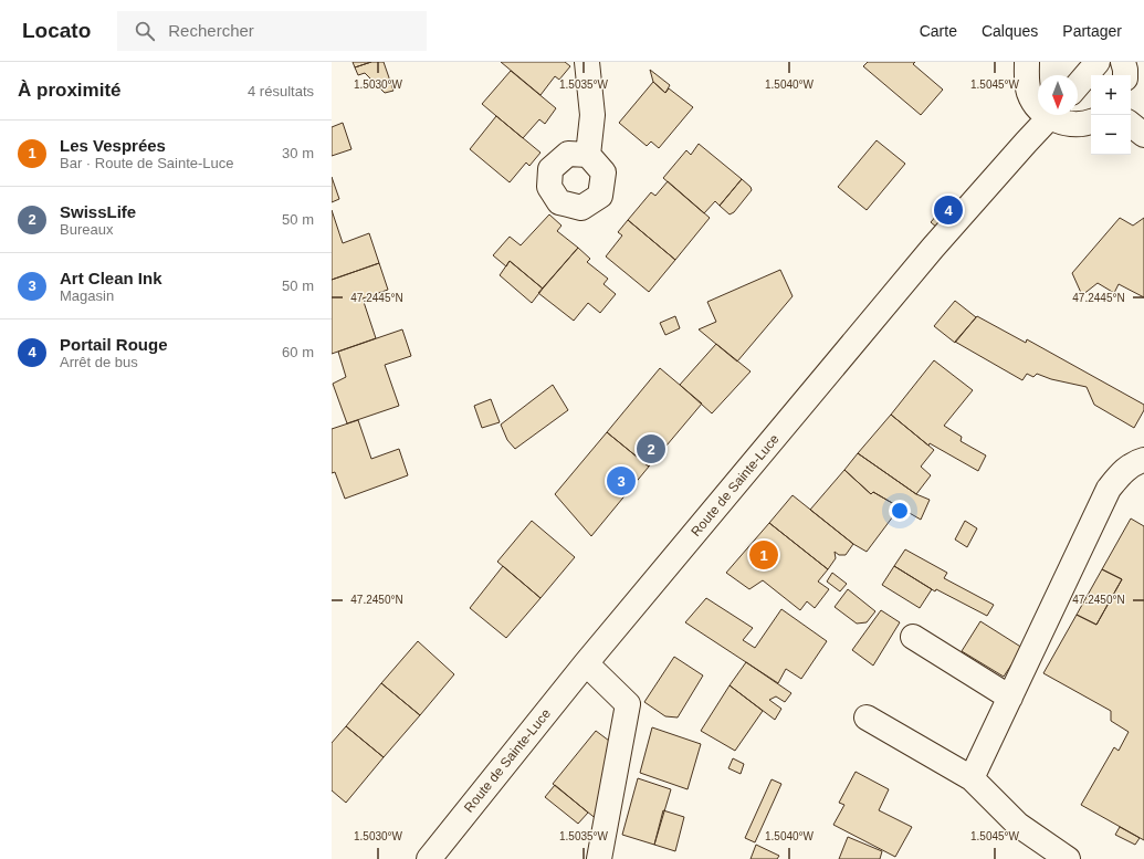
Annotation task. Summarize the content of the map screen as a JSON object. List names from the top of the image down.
{
  "streets": {
    "street": ["Route de Sainte-Luce"]
  },
  "north": "bottom",
  "page": {
    "header": "Locato",
    "search": "Rechercher",
    "nav": ["Carte", "Calques", "Partager"],
    "heading": ["À proximité", "4 résultats"],
    "map_buttons": ["+", "−"],
    "list": [
      {
        "mark": "1",
        "name": "Les Vesprées",
        "note": "Bar · Route de Sainte-Luce",
        "value": "30 m"
      },
      {
        "mark": "2",
        "name": "SwissLife",
        "note": "Bureaux",
        "value": "50 m"
      },
      {
        "mark": "3",
        "name": "Art Clean Ink",
        "note": "Magasin",
        "value": "50 m"
      },
      {
        "mark": "4",
        "name": "Portail Rouge",
        "note": "Arrêt de bus",
        "value": "60 m"
      }
    ],
    "pins": [
      "4",
      "2",
      "3",
      "1"
    ]
  },
  "coordinates": [
    "1.5030°W",
    "1.5035°W",
    "1.5040°W",
    "1.5045°W",
    "47.2445°N",
    "47.2450°N"
  ]
}
